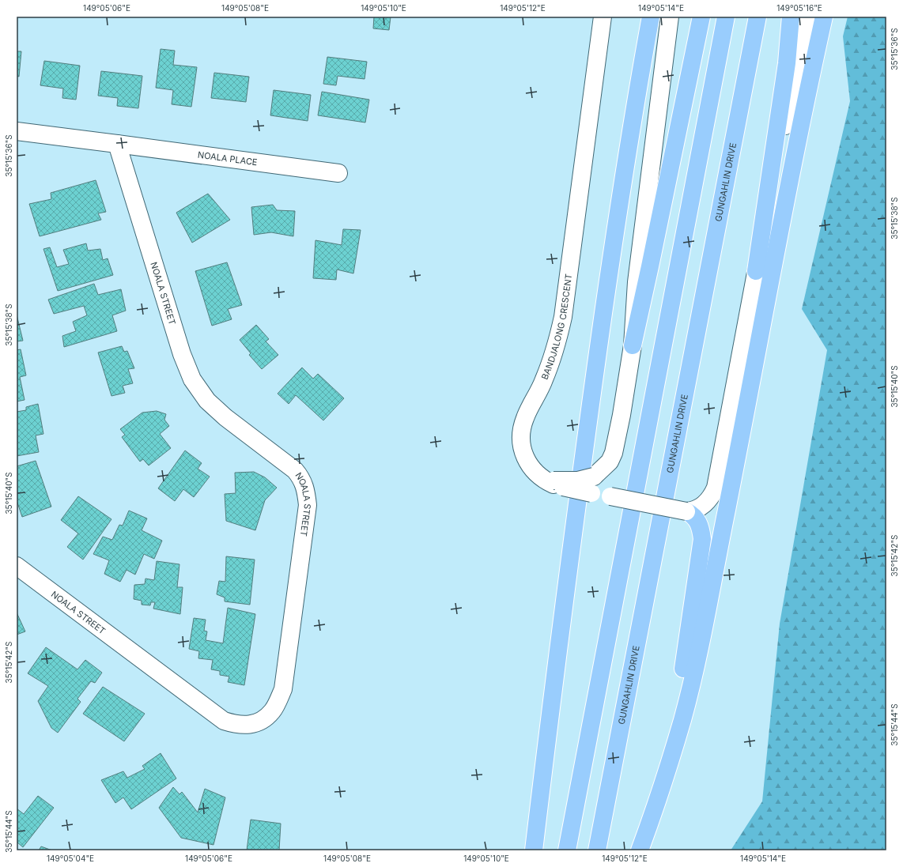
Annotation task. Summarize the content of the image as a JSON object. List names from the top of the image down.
{
  "streets": {
    "highway": ["GUNGAHLIN DRIVE"],
    "street": ["NOALA PLACE", "NOALA STREET", "BANDJALONG CRESCENT"]
  },
  "crossings": [
    ["NOALA PLACE", "NOALA STREET"]
  ],
  "coordinates": [
    "149°05'06\"E",
    "149°05'08\"E",
    "149°05'10\"E",
    "149°05'12\"E",
    "149°05'14\"E",
    "149°05'16\"E",
    "35°15'36\"S",
    "35°15'38\"S",
    "35°15'40\"S",
    "35°15'42\"S",
    "35°15'44\"S",
    "149°05'04\"E"
  ]
}
